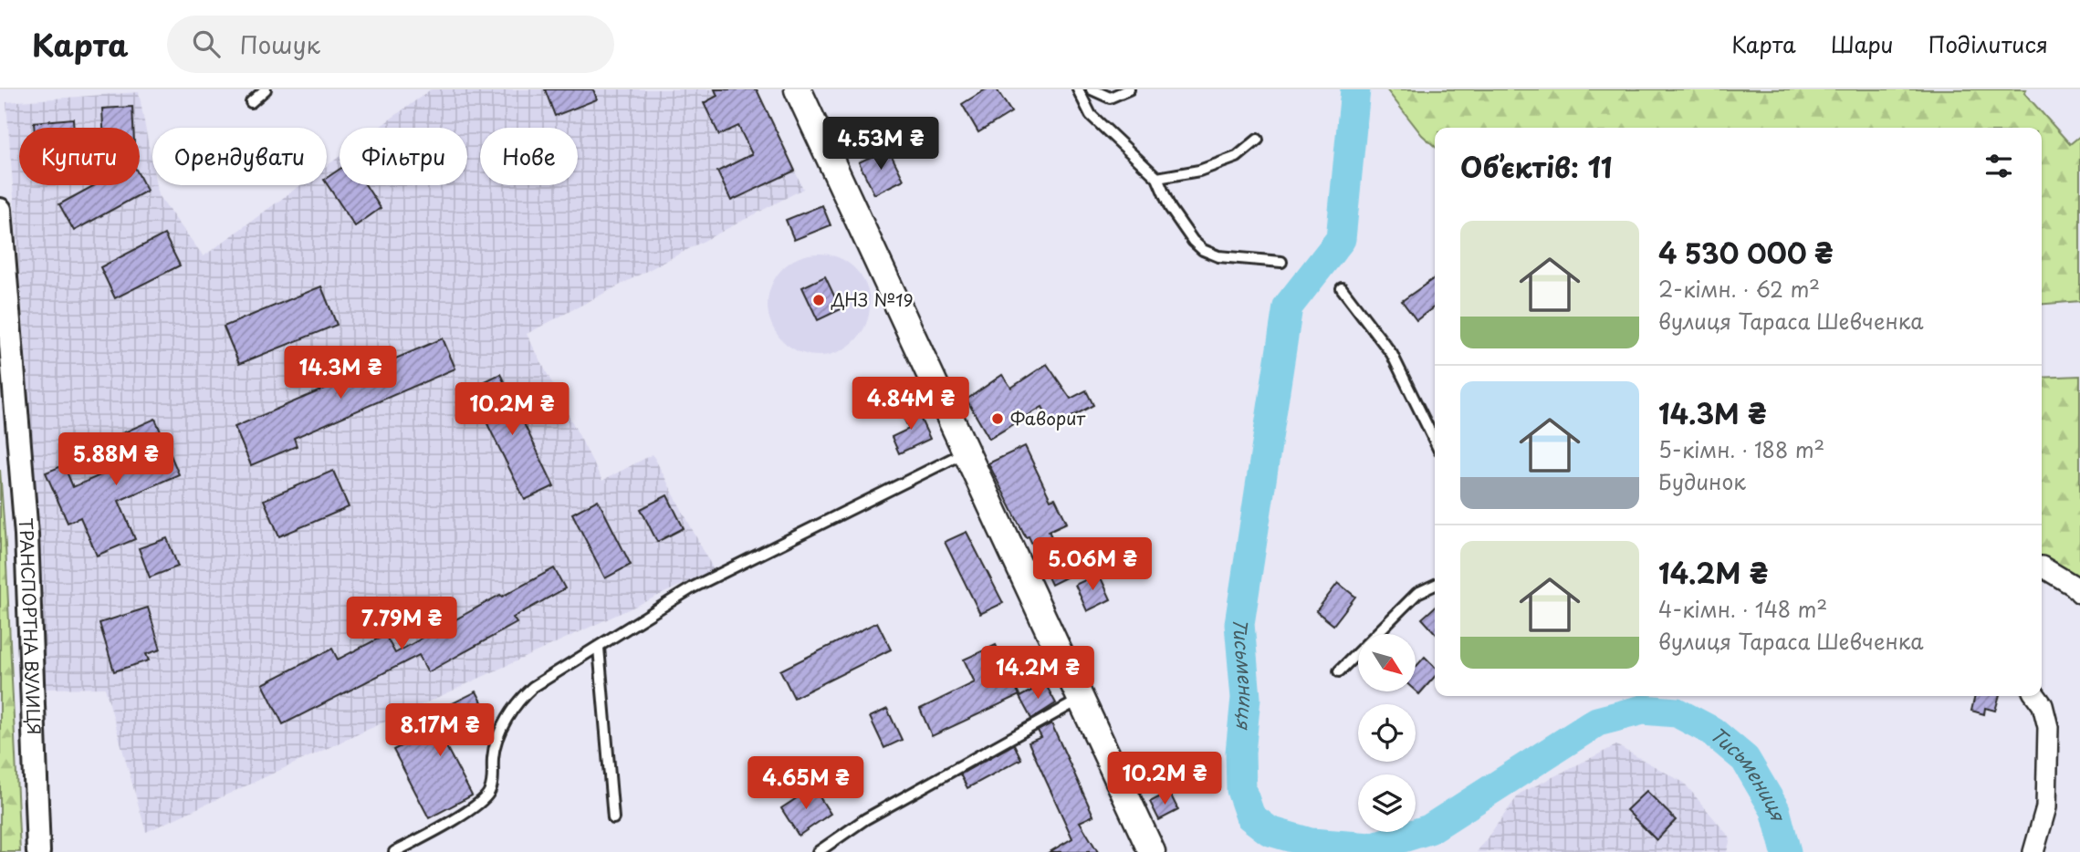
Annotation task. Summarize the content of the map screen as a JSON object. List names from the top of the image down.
{
  "streets": {
    "street": ["ТРАНСПОРТНА ВУЛИЦЯ"]
  },
  "water": ["Тисьмениця"],
  "places": ["ДНЗ №19", "Фаворит"],
  "north": "bottom right",
  "page": {
    "header": "Карта",
    "search": "Пошук",
    "nav": ["Карта", "Шари", "Поділитися"],
    "price": [
      "4.53M ₴",
      "14.3M ₴",
      "4.84M ₴",
      "10.2M ₴",
      "5.88M ₴",
      "5.06M ₴",
      "7.79M ₴",
      "14.2M ₴",
      "8.17M ₴",
      "10.2M ₴",
      "4.65M ₴"
    ],
    "chip": [
      "Купити",
      "Орендувати",
      "Фільтри",
      "Нове"
    ],
    "heading": "Об’єктів: 11",
    "list": [
      {
        "name": "4 530 000 ₴",
        "note": "2-кімн. · 62 m² · вулиця Тараса Шевченка"
      },
      {
        "name": "14.3M ₴",
        "note": "5-кімн. · 188 m² · Будинок"
      },
      {
        "name": "14.2M ₴",
        "note": "4-кімн. · 148 m² · вулиця Тараса Шевченка"
      }
    ]
  }
}
